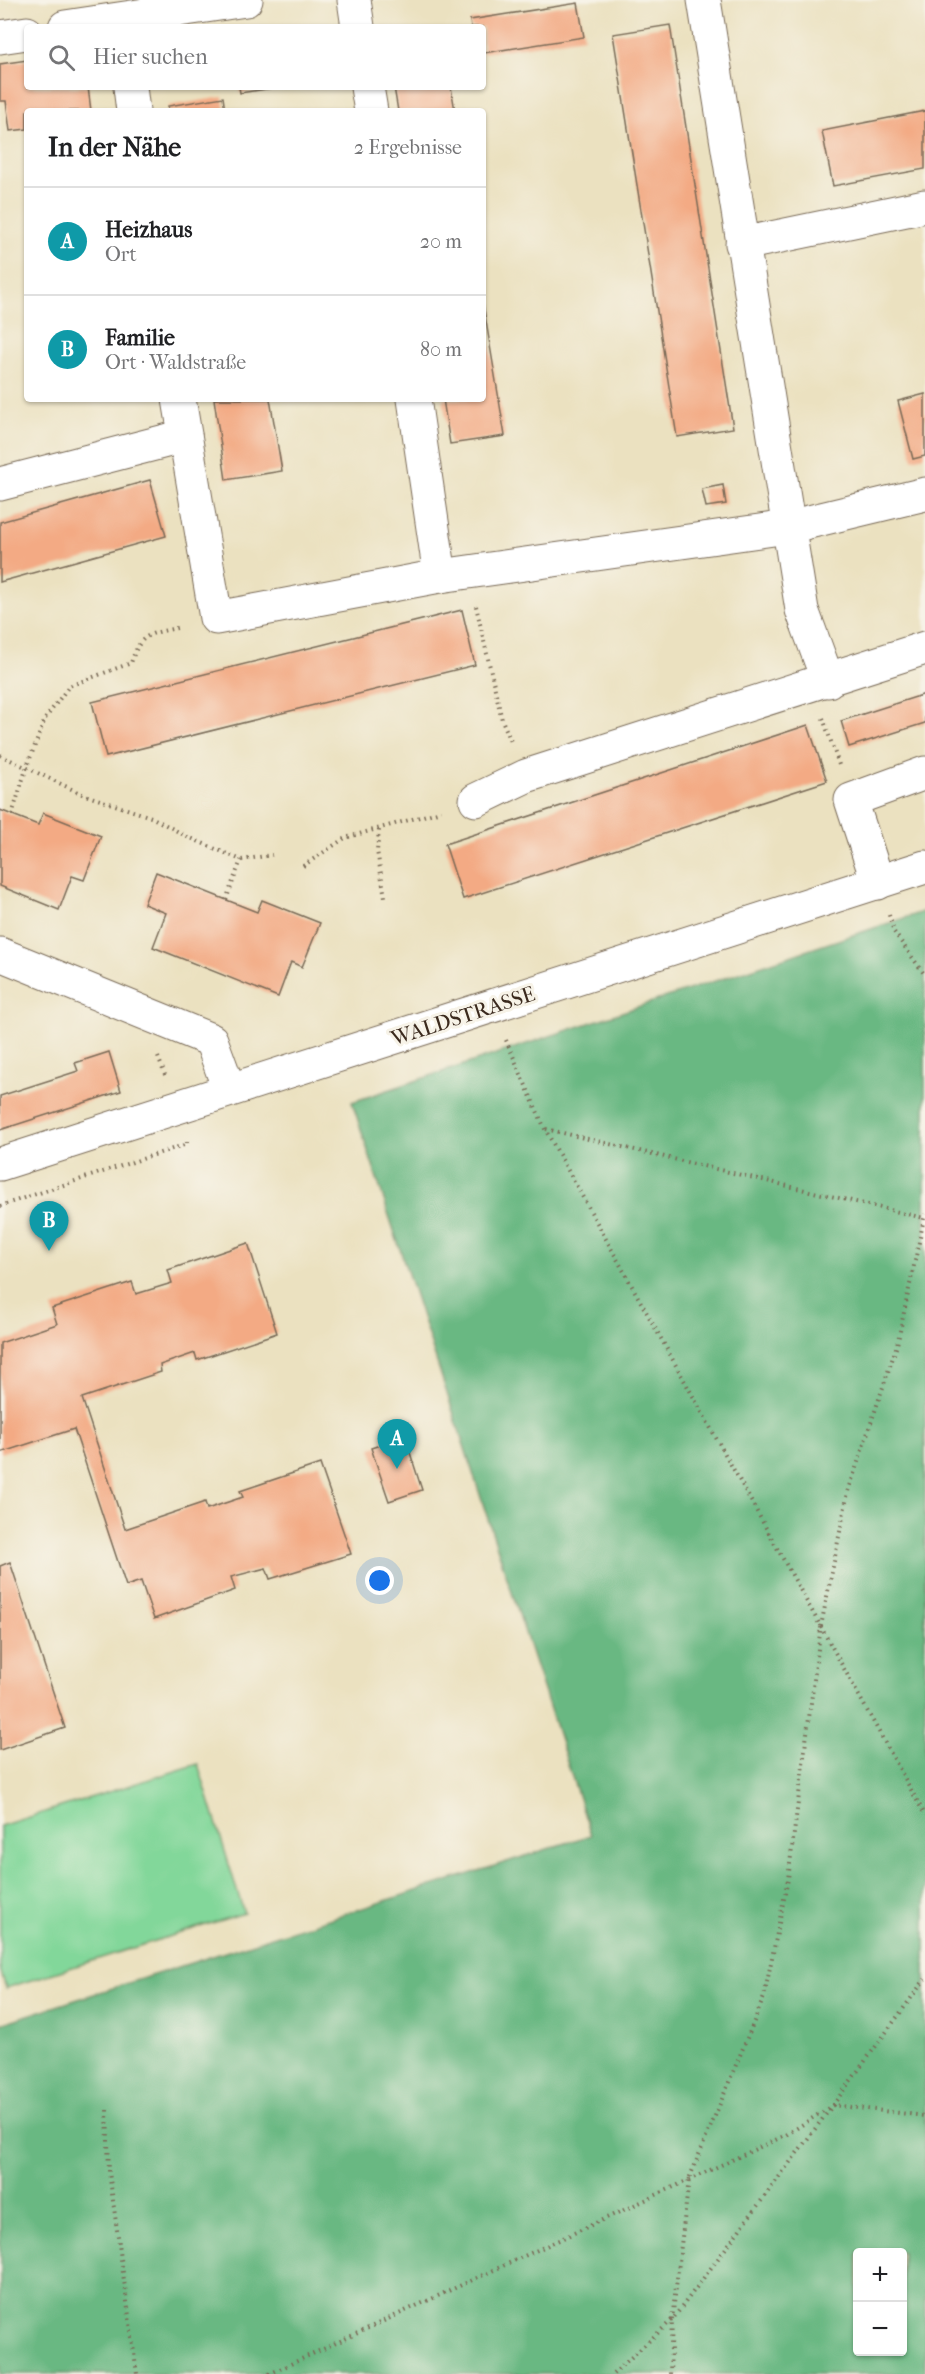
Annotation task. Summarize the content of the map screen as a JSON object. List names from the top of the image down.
{
  "streets": {
    "street": ["WALDSTRASSE"]
  },
  "page": {
    "search": "Hier suchen",
    "heading": ["In der Nähe", "2 Ergebnisse"],
    "list": [
      {
        "mark": "A",
        "name": "Heizhaus",
        "note": "Ort",
        "value": "20 m"
      },
      {
        "mark": "B",
        "name": "Familie",
        "note": "Ort · Waldstraße",
        "value": "80 m"
      }
    ],
    "pins": ["B", "A"],
    "map_buttons": ["+", "−"]
  }
}
